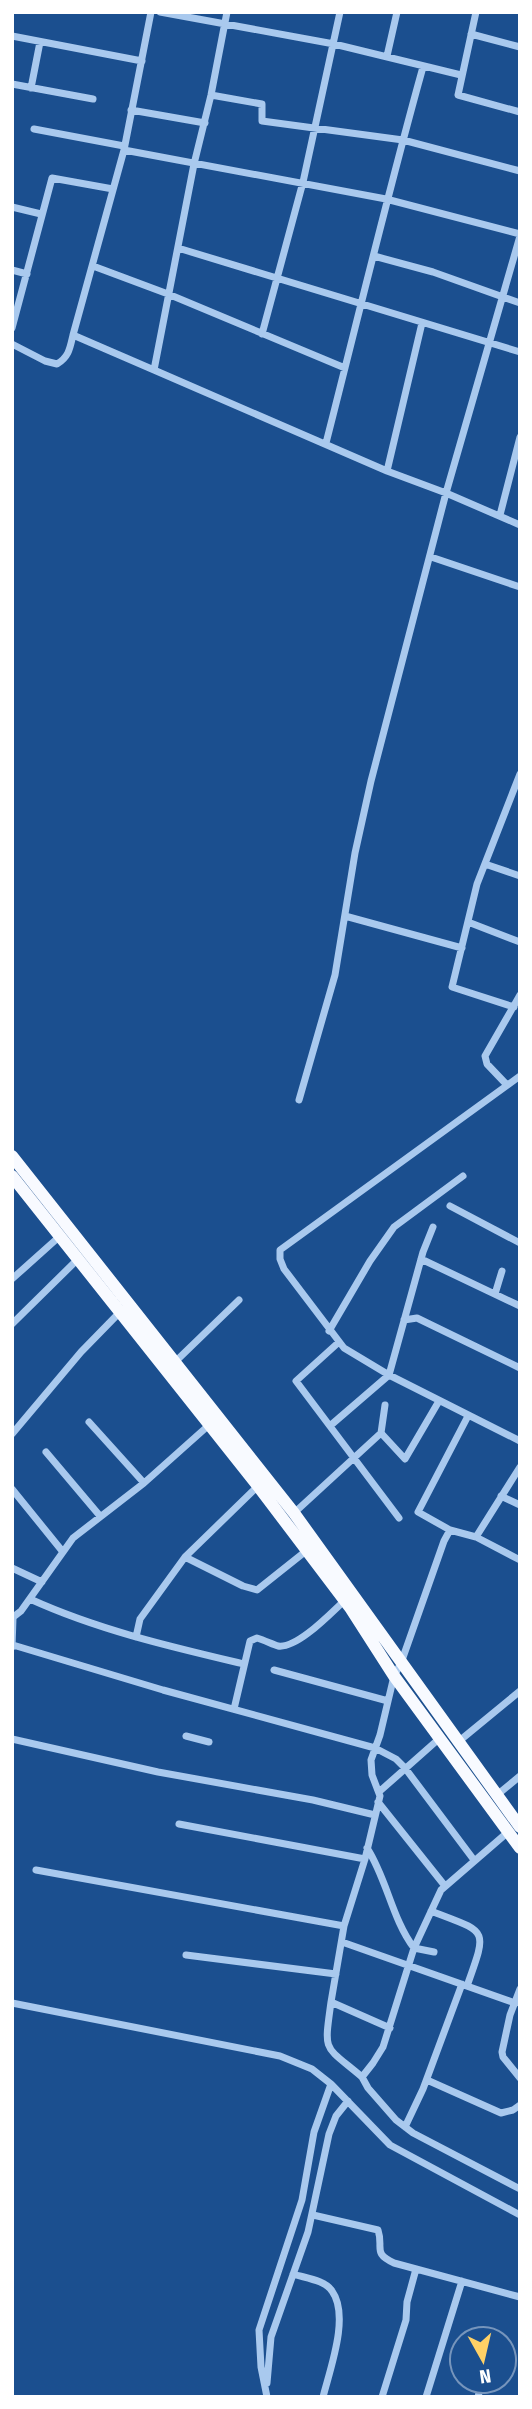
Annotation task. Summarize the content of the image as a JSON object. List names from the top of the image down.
{
  "north": "bottom"
}
